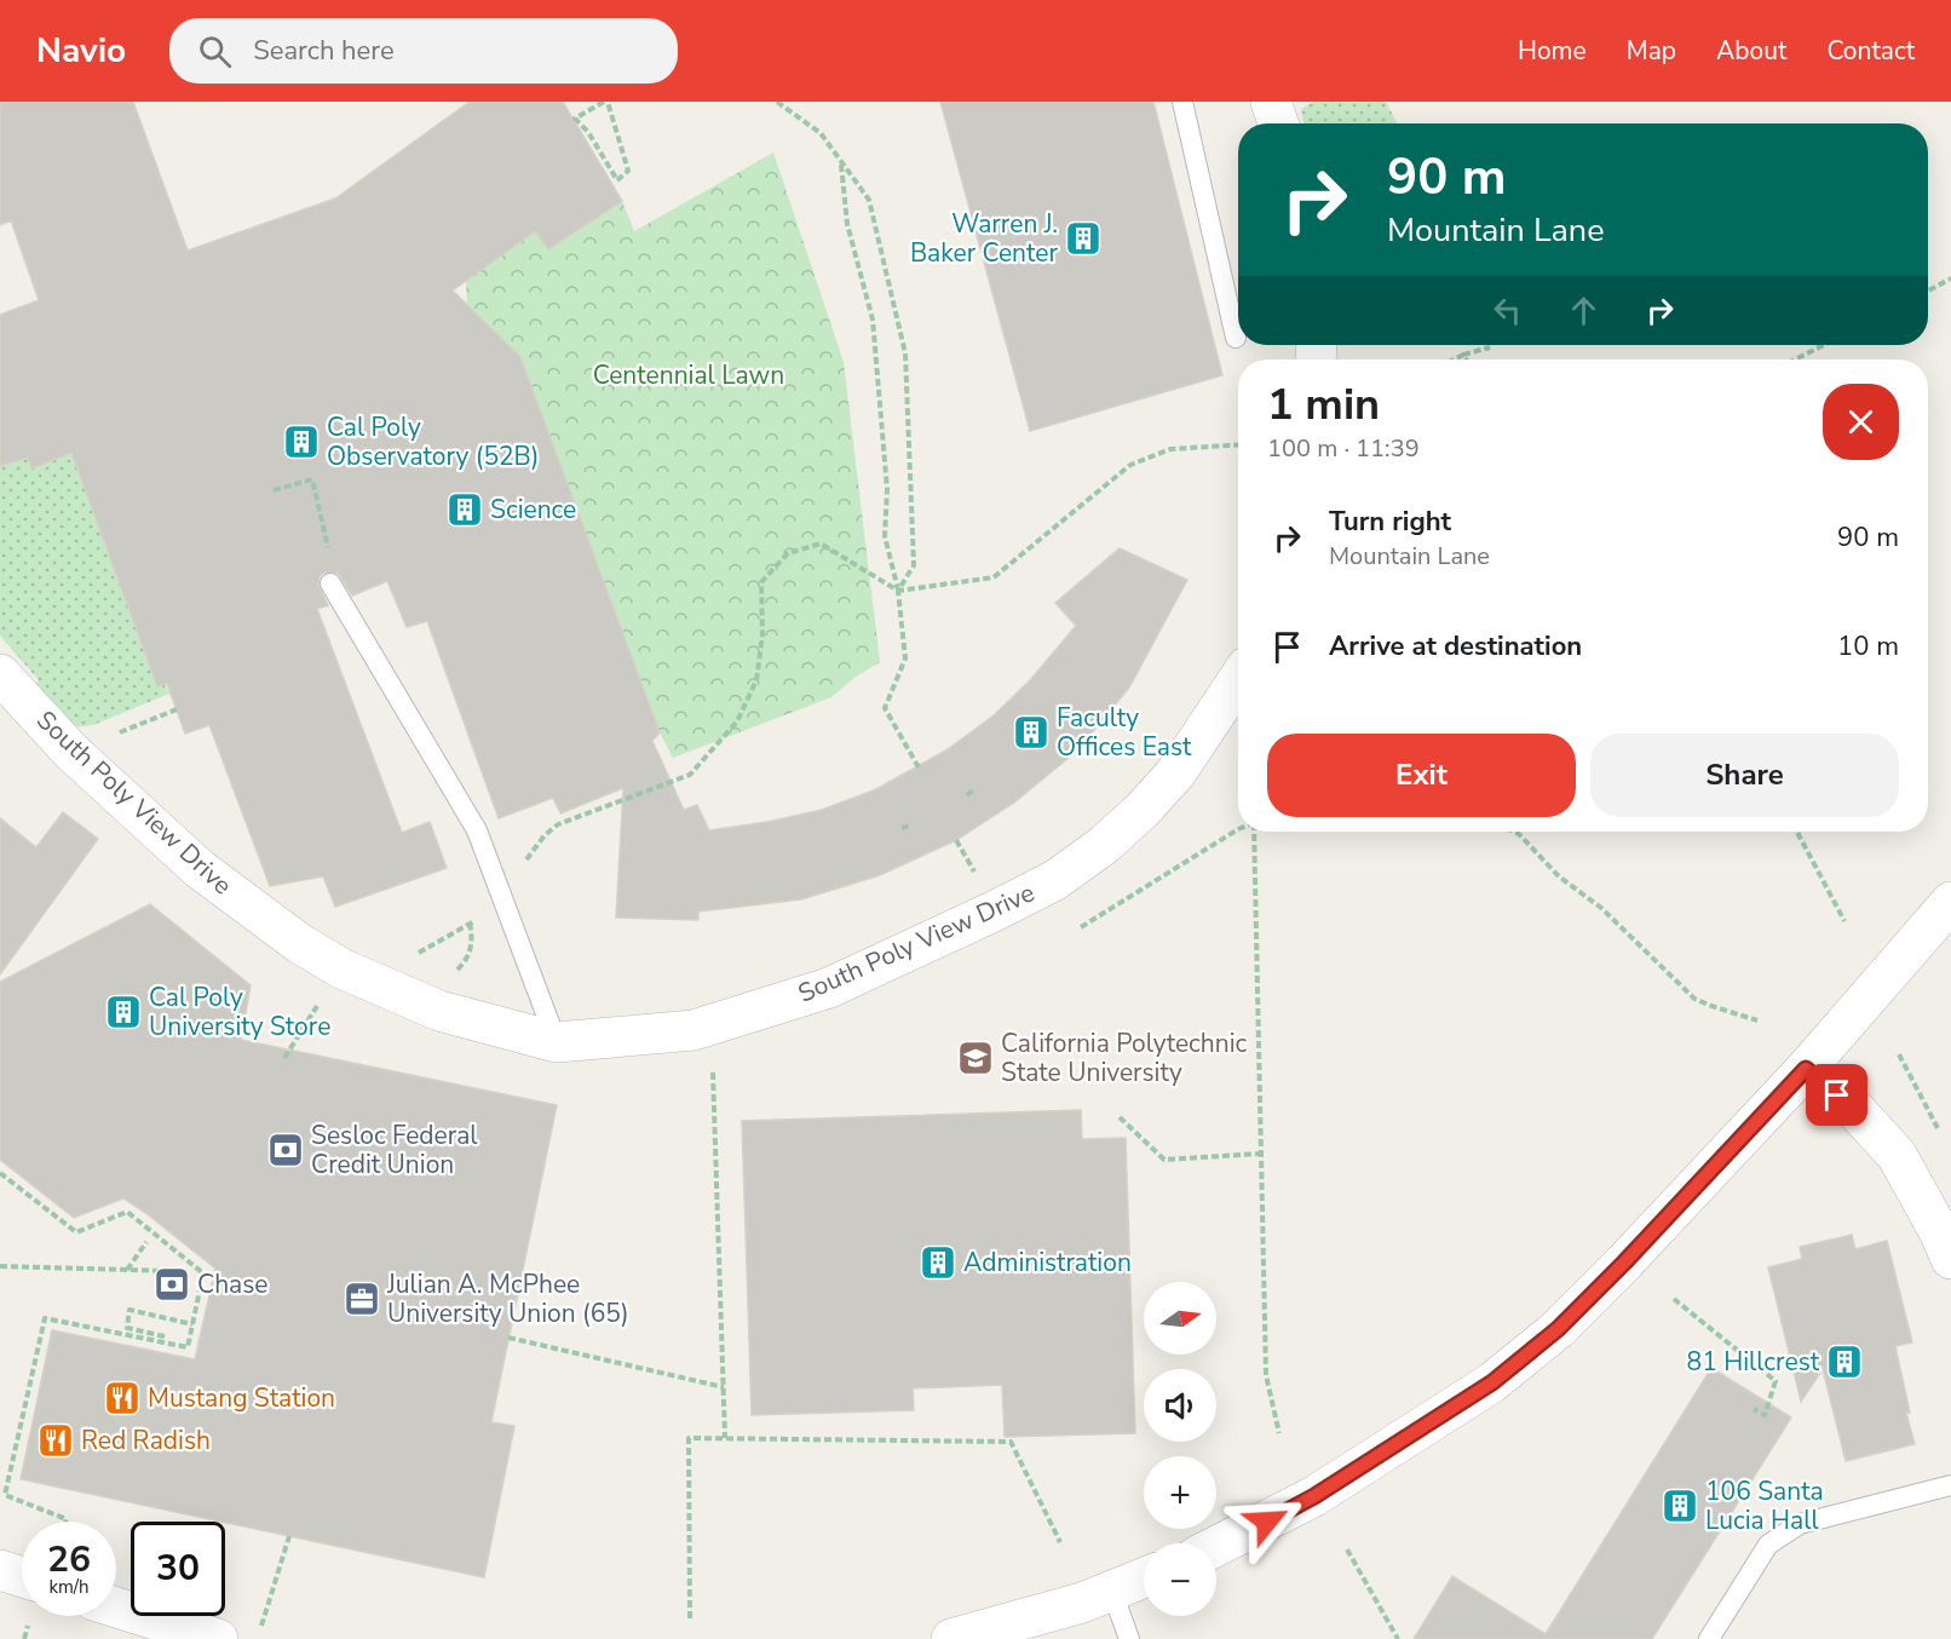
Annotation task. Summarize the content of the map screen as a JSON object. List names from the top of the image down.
{
  "streets": {
    "street": ["South Poly View Drive"]
  },
  "parks": ["Centennial Lawn"],
  "places": {
    "building": [
      "Warren J. Baker Center",
      "Cal Poly Observatory (52B)",
      "Science",
      "Faculty Offices East",
      "Cal Poly University Store",
      "Administration",
      "81 Hillcrest",
      "106 Santa Lucia Hall"
    ],
    "school or university": ["California Polytechnic State University"],
    "bank": ["Sesloc Federal Credit Union", "Chase"],
    "office": ["Julian A. McPhee University Union (65)"],
    "restaurant": ["Mustang Station", "Red Radish"]
  },
  "north": "right",
  "page": {
    "header": "Navio",
    "search": "Search here",
    "nav": [
      "Home",
      "Map",
      "About",
      "Contact"
    ],
    "turn": ["90 m", "Mountain Lane"],
    "heading": ["1 min", "100 m · 11:39"],
    "list": [
      {
        "name": "Turn right",
        "note": "Mountain Lane",
        "value": "90 m"
      },
      {
        "name": "Arrive at destination",
        "value": "10 m"
      }
    ],
    "buttons": ["Exit", "Share"],
    "map_buttons": ["+", "−"],
    "speed": "26 km/h",
    "limit": "30"
  }
}
